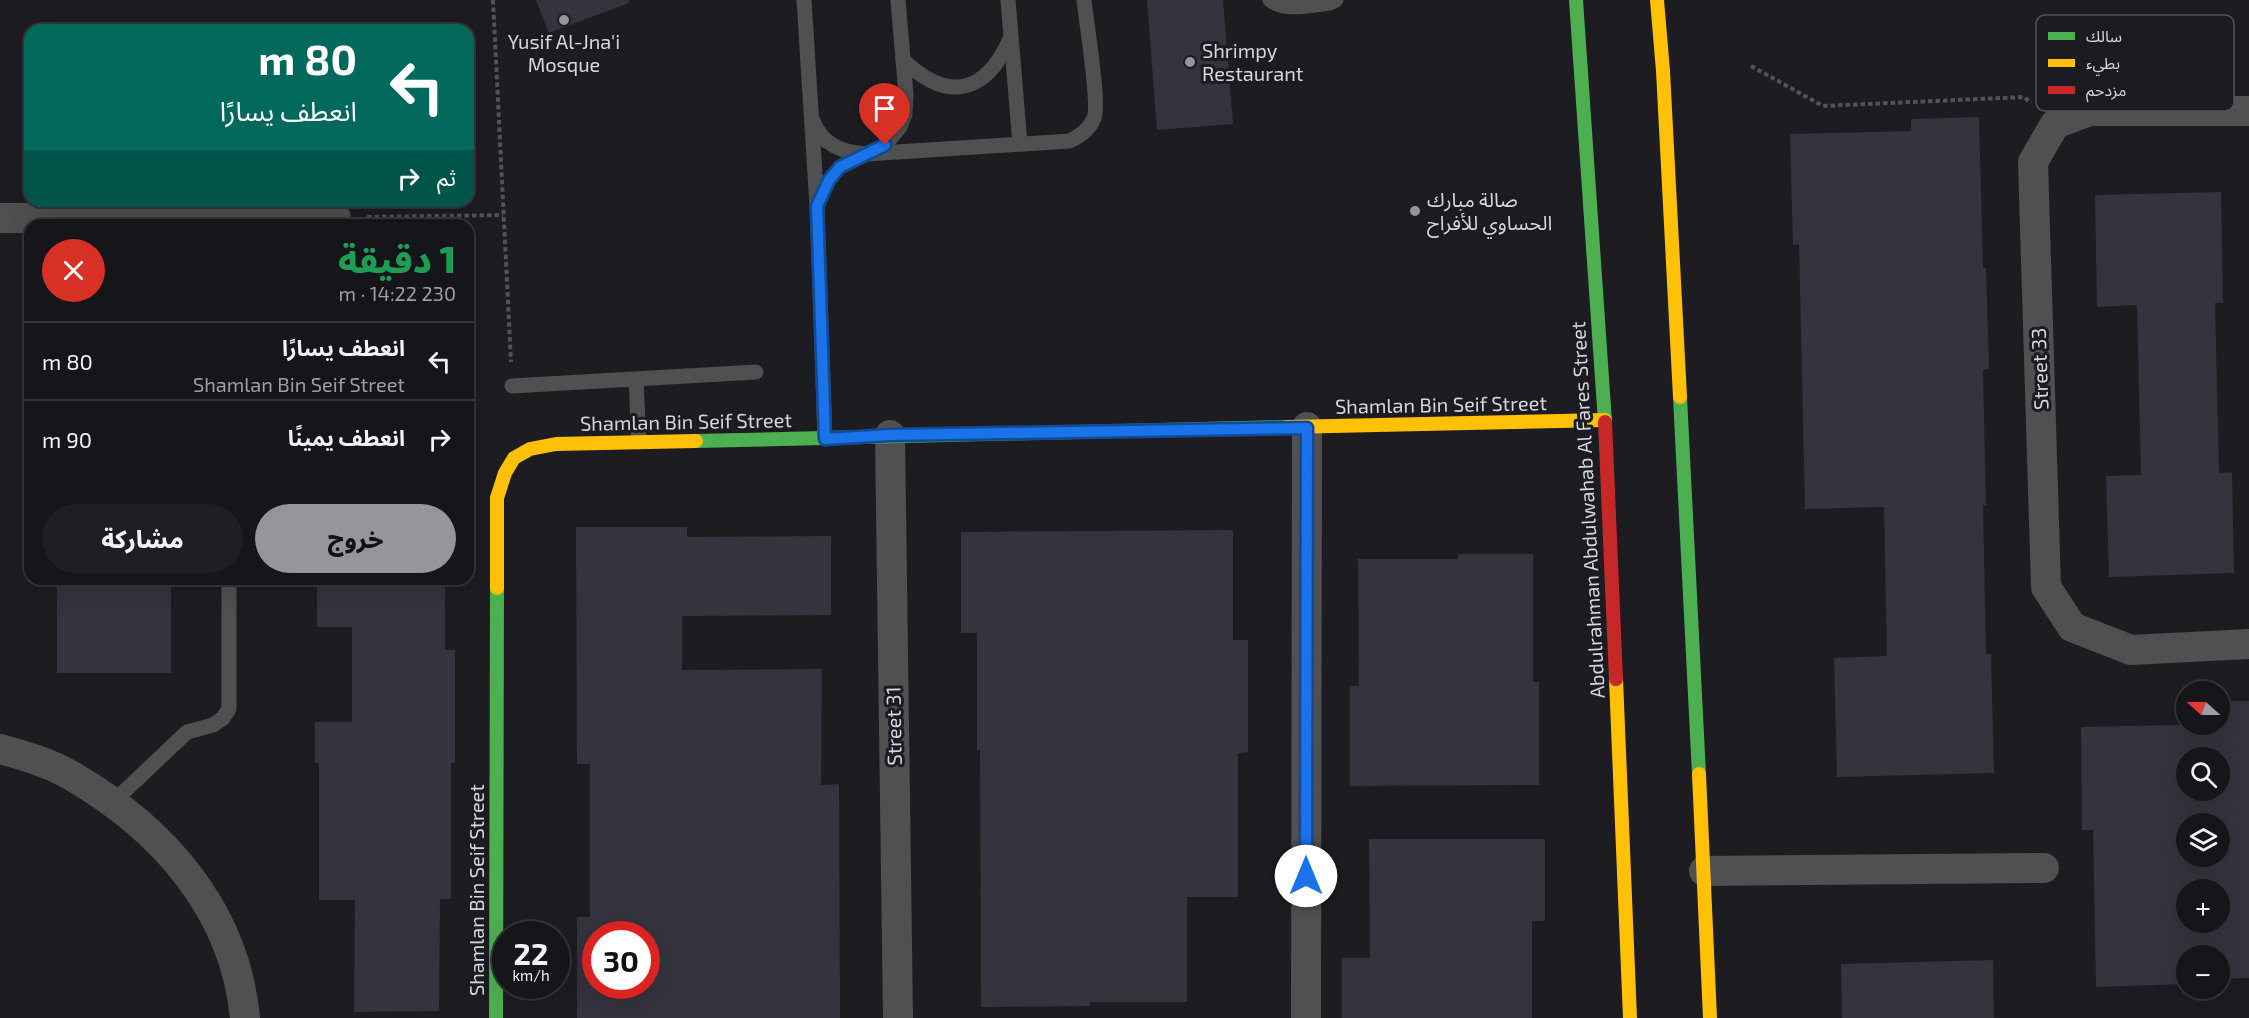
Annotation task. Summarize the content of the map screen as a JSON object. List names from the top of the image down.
{
  "streets": {
    "street": [
      "Street 33",
      "Shamlan Bin Seif Street",
      "Abdulrahman Abdulwahab Al Fares Street",
      "Street 31"
    ]
  },
  "crossings": [
    ["Shamlan Bin Seif Street", "Abdulrahman Abdulwahab Al Fares Street"],
    ["Shamlan Bin Seif Street", "Street 31"]
  ],
  "places": ["Yusif Al-Jna'i Mosque", "Shrimpy Restaurant", "صالة مبارك الحساوي للأفراح"],
  "legend": ["سالك", "بطيء", "مزدحم"],
  "north": "left",
  "page": {
    "turn": ["80 m", "انعطف يسارًا"],
    "then": "ثم",
    "heading": ["1 دقيقة", "230 m · 14:22"],
    "list": [
      {
        "name": "انعطف يسارًا",
        "note": "Shamlan Bin Seif Street",
        "value": "80 m"
      },
      {
        "name": "انعطف يمينًا",
        "value": "90 m"
      }
    ],
    "buttons": ["خروج", "مشاركة"],
    "map_buttons": ["+", "−"],
    "speed": "22 km/h",
    "limit": "30"
  }
}
